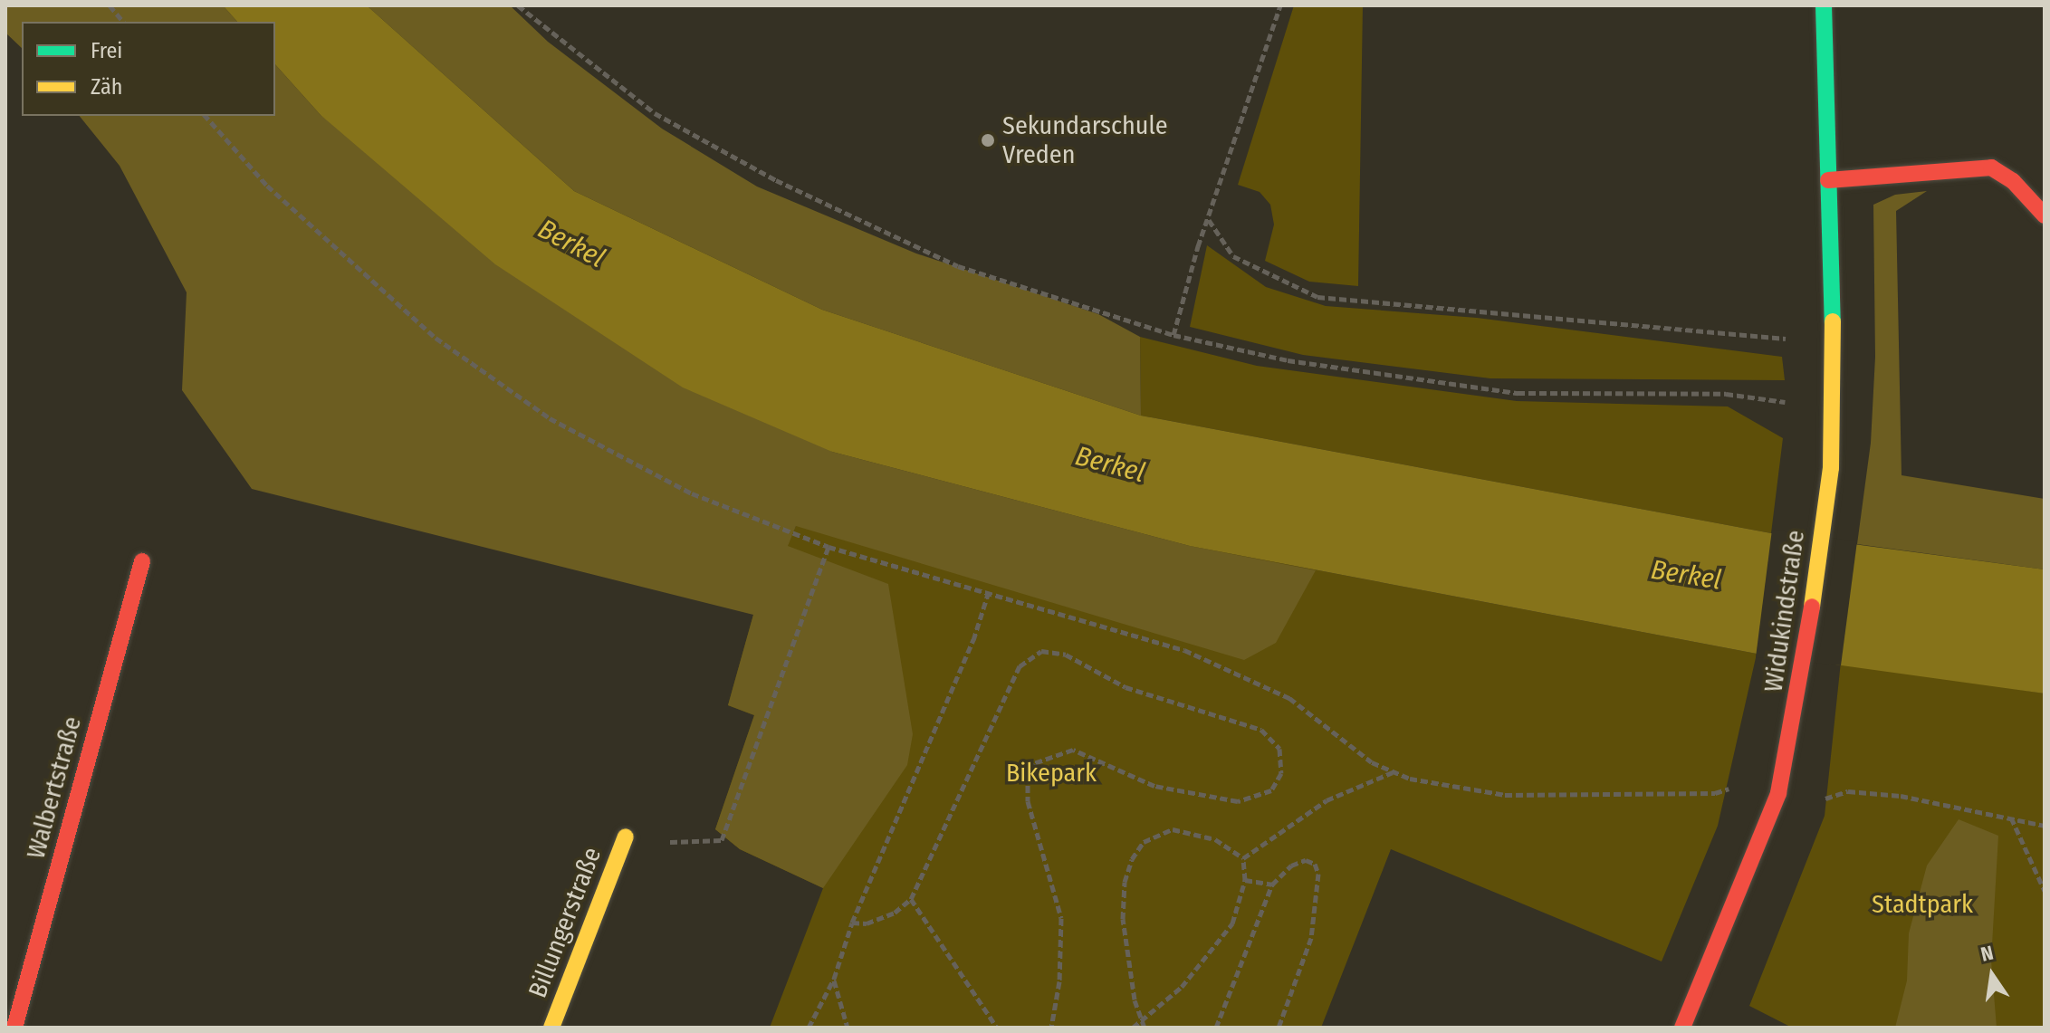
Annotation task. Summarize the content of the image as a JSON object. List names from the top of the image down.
{
  "streets": {
    "street": ["Widukindstraße", "Walbertstraße", "Billungerstraße"]
  },
  "water": ["Berkel"],
  "parks": ["Bikepark", "Stadtpark"],
  "places": ["Sekundarschule Vreden"],
  "legend": ["Frei", "Zäh"],
  "north": "top"
}
